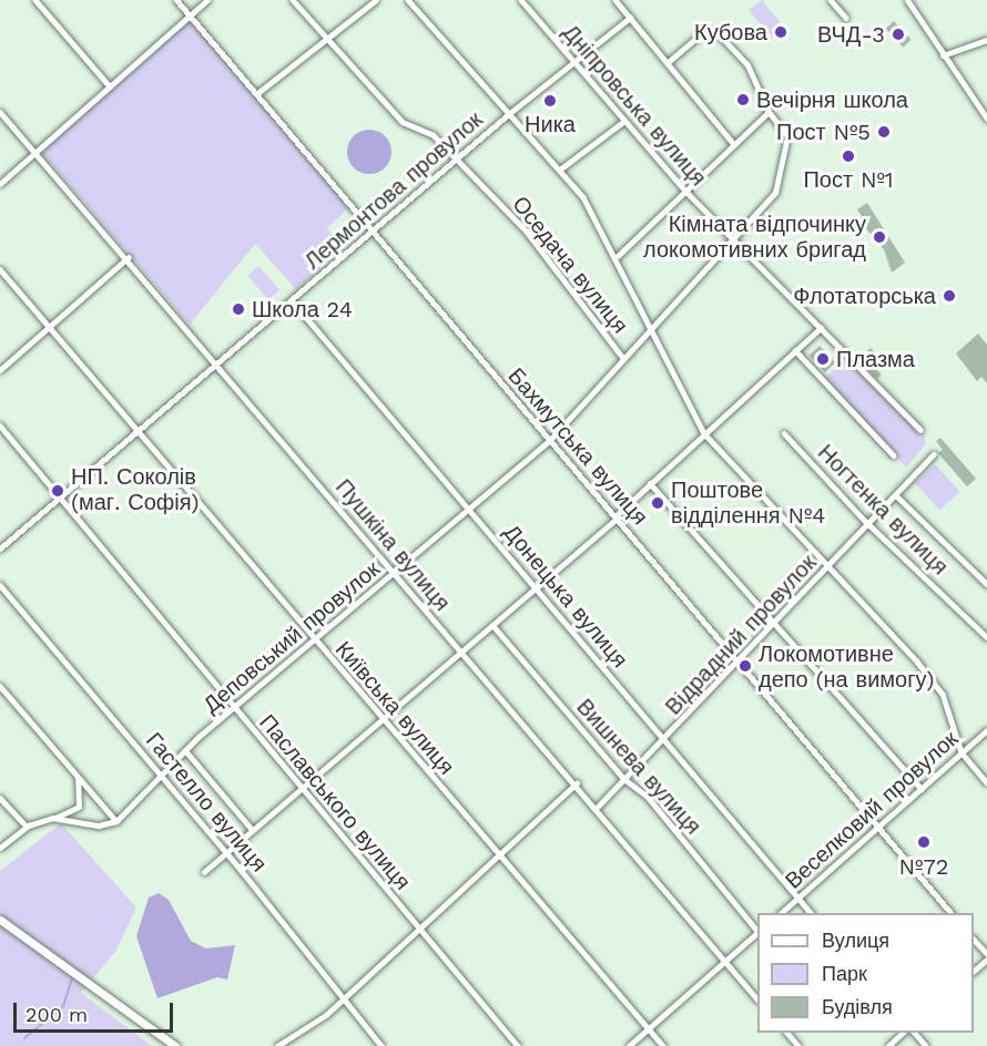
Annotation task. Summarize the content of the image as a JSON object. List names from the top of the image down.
{
  "streets": {
    "street": [
      "Дніпровська вулиця",
      "Лермонтова провулок",
      "Оседача вулиця",
      "Бахмутська вулиця",
      "Ногтенка вулиця",
      "Пушкіна вулиця",
      "Донецька вулиця",
      "Відрадний провулок",
      "Деповський провулок",
      "Київська вулиця",
      "Вишнева вулиця",
      "Гастелло вулиця",
      "Паславського вулиця",
      "Веселковий провулок"
    ]
  },
  "crossings": [
    ["Дніпровська вулиця", "Лермонтова провулок"],
    ["Дніпровська вулиця", "Деповський провулок"],
    ["Лермонтова провулок", "Оседача вулиця"],
    ["Лермонтова провулок", "Бахмутська вулиця"],
    ["Лермонтова провулок", "Пушкіна вулиця"],
    ["Лермонтова провулок", "Донецька вулиця"],
    ["Лермонтова провулок", "Київська вулиця"],
    ["Лермонтова провулок", "Паславського вулиця"],
    ["Оседача вулиця", "Деповський провулок"],
    ["Бахмутська вулиця", "Відрадний провулок"],
    ["Бахмутська вулиця", "Деповський провулок"],
    ["Бахмутська вулиця", "Веселковий провулок"],
    ["Ногтенка вулиця", "Відрадний провулок"],
    ["Пушкіна вулиця", "Відрадний провулок"],
    ["Пушкіна вулиця", "Деповський провулок"],
    ["Донецька вулиця", "Відрадний провулок"],
    ["Донецька вулиця", "Деповський провулок"],
    ["Донецька вулиця", "Веселковий провулок"],
    ["Відрадний провулок", "Вишнева вулиця"],
    ["Деповський провулок", "Київська вулиця"],
    ["Деповський провулок", "Гастелло вулиця"],
    ["Деповський провулок", "Паславського вулиця"]
  ],
  "places": [
    "Кубова",
    "ВЧД-3",
    "Вечірня школа",
    "Ника",
    "Пост №5",
    "Пост №1",
    "Кімната відпочинку локомотивних бригад",
    "Флотаторська",
    "Школа 24",
    "Плазма",
    "НП. Соколів (маг. Софія)",
    "Поштове відділення №4",
    "Локомотивне депо (на вимогу)",
    "№72"
  ],
  "legend": ["Вулиця", "Парк", "Будівля"],
  "scale_bar": "200 m"
}
